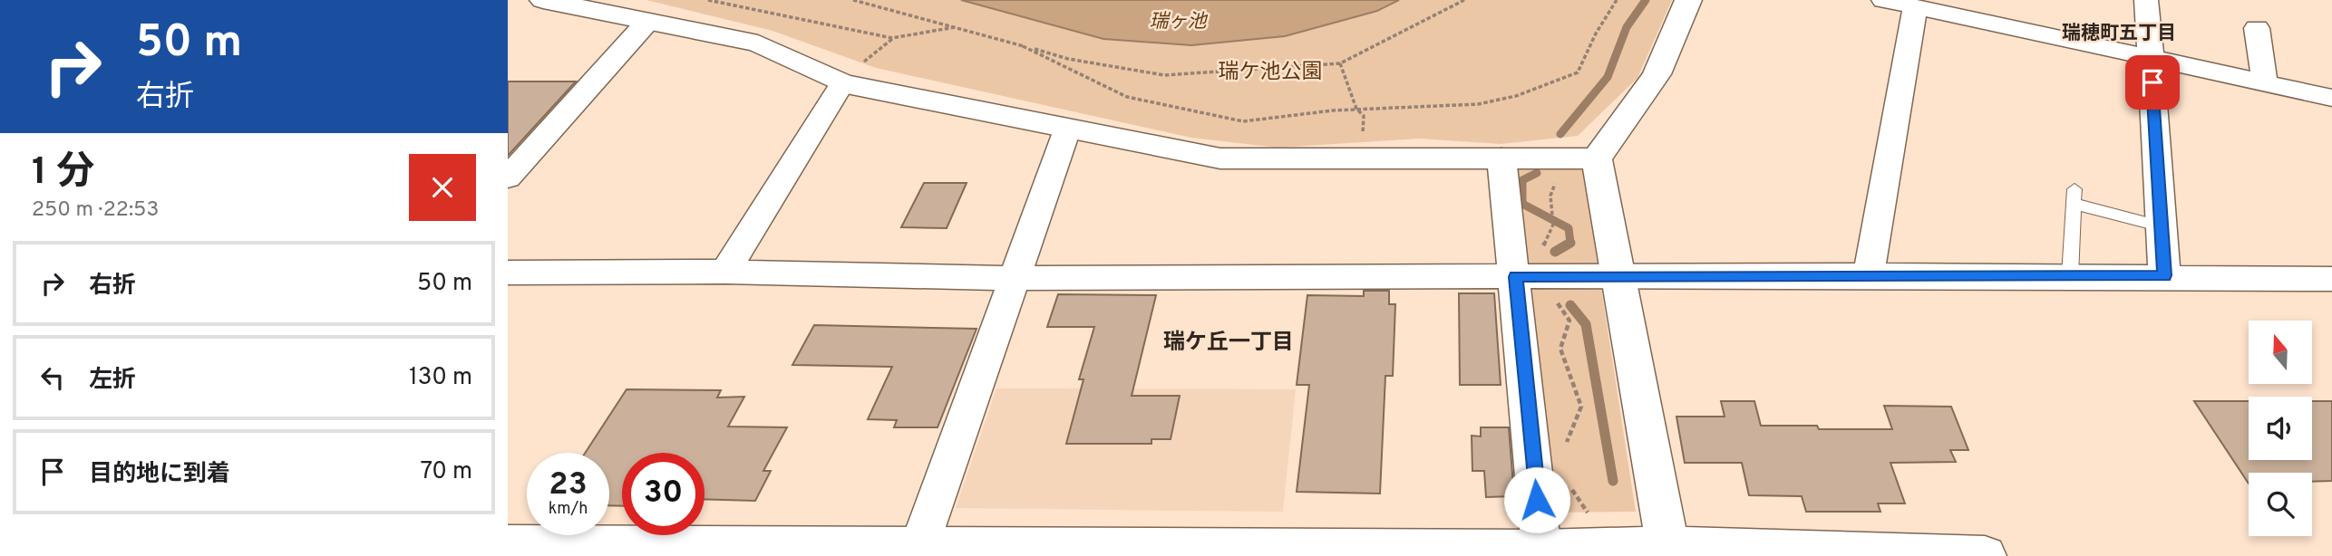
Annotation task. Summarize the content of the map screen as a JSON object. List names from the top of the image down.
{
  "districts": ["瑞穂町五丁目", "瑞ケ丘一丁目"],
  "water": ["瑞ヶ池"],
  "parks": ["瑞ケ池公園"],
  "north": "top",
  "page": {
    "turn": ["50 m", "右折"],
    "heading": ["1 分", "250 m · 22:53"],
    "list": [
      {
        "name": "右折",
        "value": "50 m"
      },
      {
        "name": "左折",
        "value": "130 m"
      },
      {
        "name": "目的地に到着",
        "value": "70 m"
      }
    ],
    "speed": "23 km/h",
    "limit": "30"
  }
}
